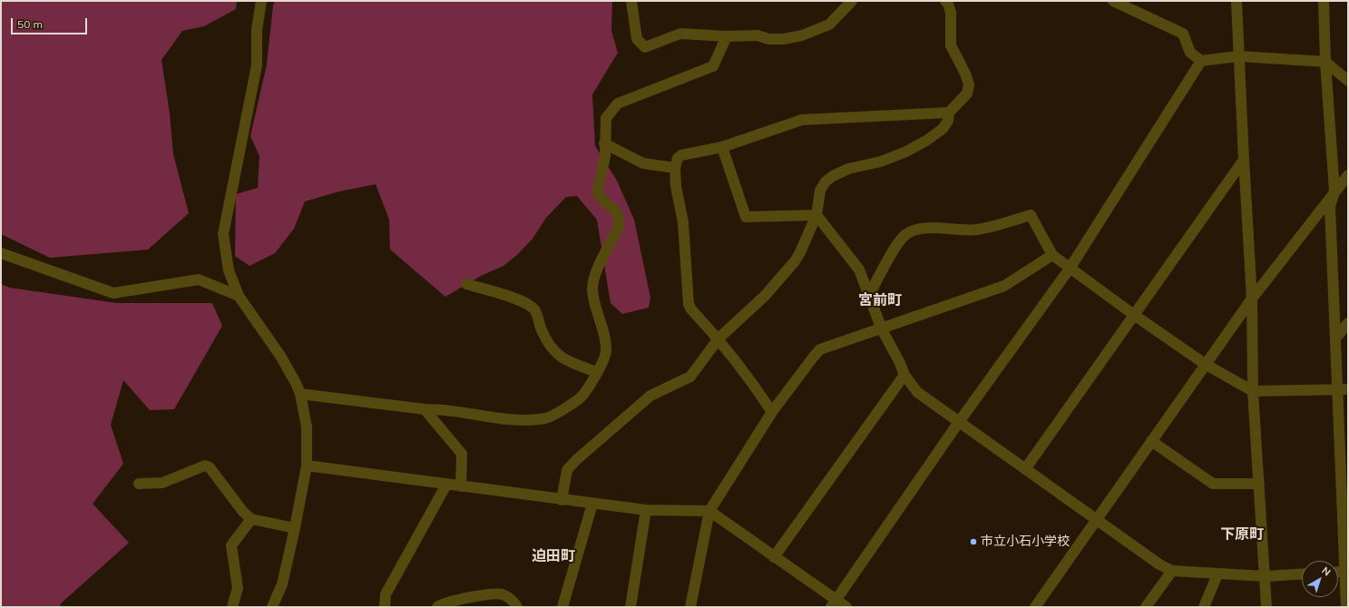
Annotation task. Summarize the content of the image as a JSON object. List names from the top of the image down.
{
  "districts": ["宮前町", "下原町", "迫田町"],
  "places": ["市立小石小学校"],
  "scale_bar": "50 m",
  "north": "top right"
}
